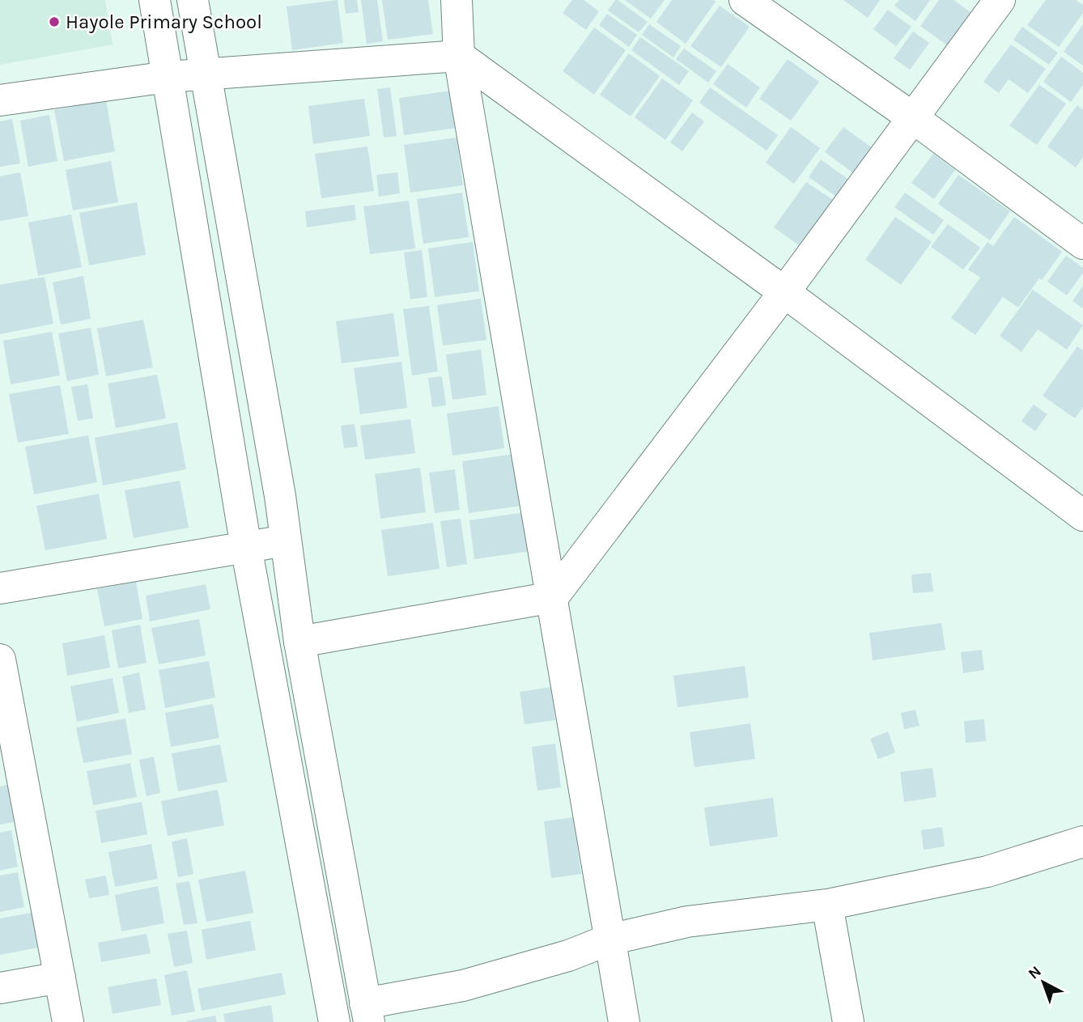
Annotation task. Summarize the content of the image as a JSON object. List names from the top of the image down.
{
  "places": ["Hayole Primary School"],
  "north": "top left"
}
